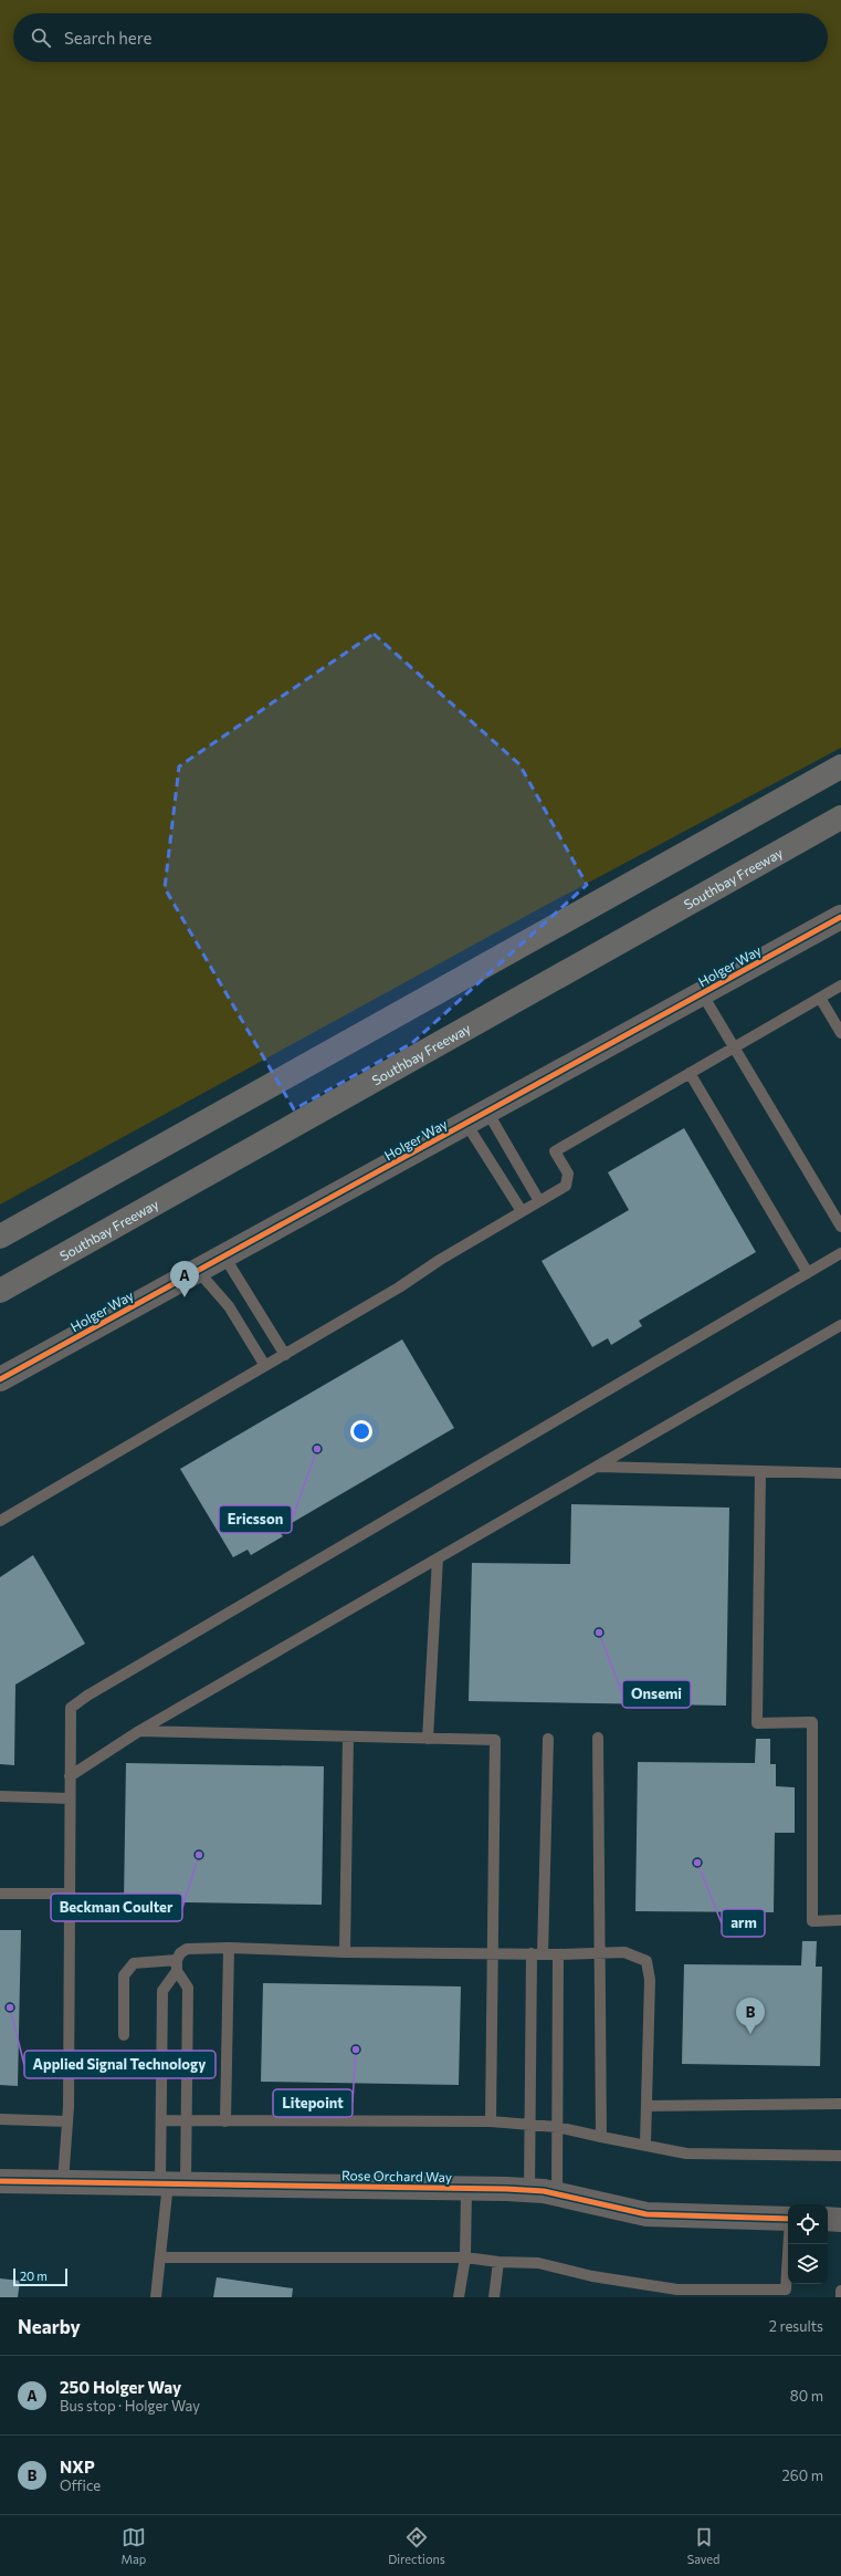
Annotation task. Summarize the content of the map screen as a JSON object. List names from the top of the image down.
{
  "streets": {
    "highway": ["Southbay Freeway"],
    "street": ["Holger Way", "Rose Orchard Way"]
  },
  "places": [
    "Ericsson",
    "Onsemi",
    "Beckman Coulter",
    "arm",
    "Applied Signal Technology",
    "Litepoint"
  ],
  "scale_bar": "20 m",
  "page": {
    "search": "Search here",
    "pins": ["A", "B"],
    "scale": "20 m",
    "heading": ["Nearby", "2 results"],
    "list": [
      {
        "mark": "A",
        "name": "250 Holger Way",
        "note": "Bus stop · Holger Way",
        "value": "80 m"
      },
      {
        "mark": "B",
        "name": "NXP",
        "note": "Office",
        "value": "260 m"
      }
    ],
    "nav": ["Map", "Directions", "Saved"]
  }
}
